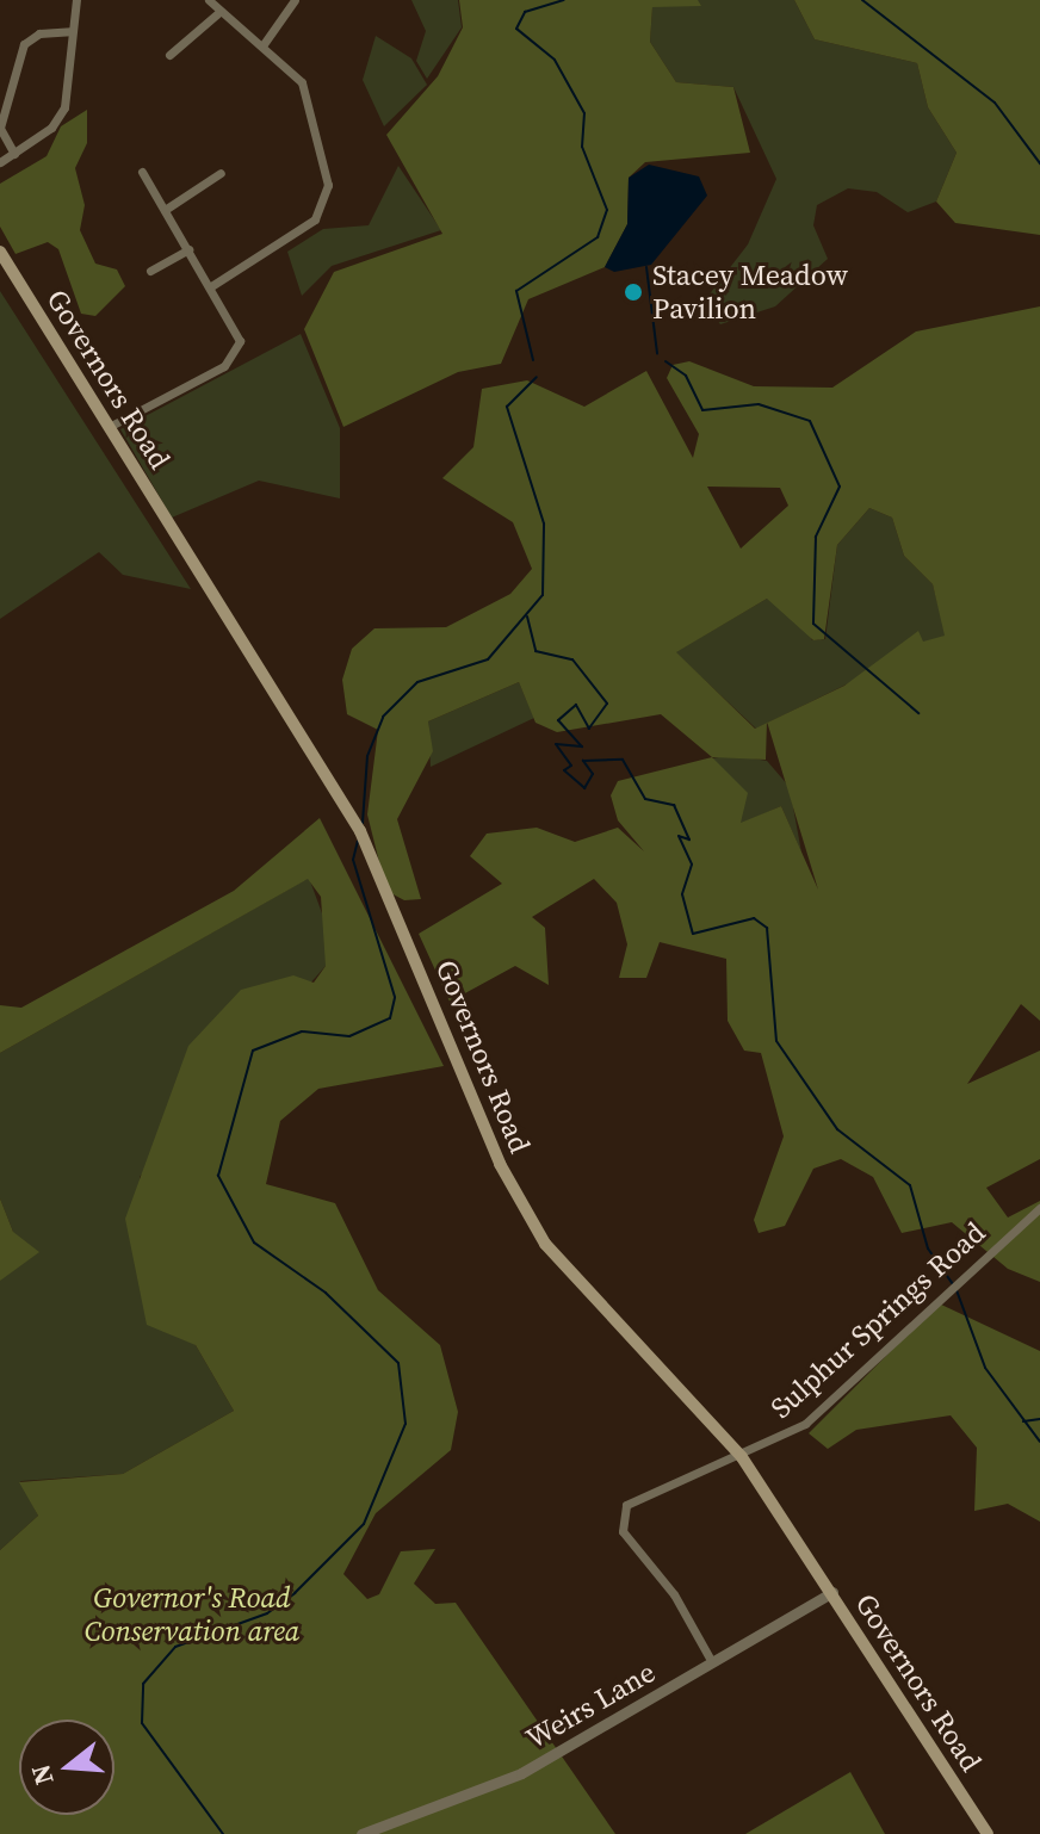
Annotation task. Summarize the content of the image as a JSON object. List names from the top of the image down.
{
  "streets": {
    "main road": ["Governors Road"],
    "street": ["Sulphur Springs Road", "Weirs Lane"]
  },
  "crossings": [
    ["Governors Road", "Sulphur Springs Road"],
    ["Governors Road", "Weirs Lane"],
    ["Sulphur Springs Road", "Weirs Lane"]
  ],
  "parks": ["Governor's Road Conservation area"],
  "places": ["Stacey Meadow Pavilion"],
  "north": "left"
}
